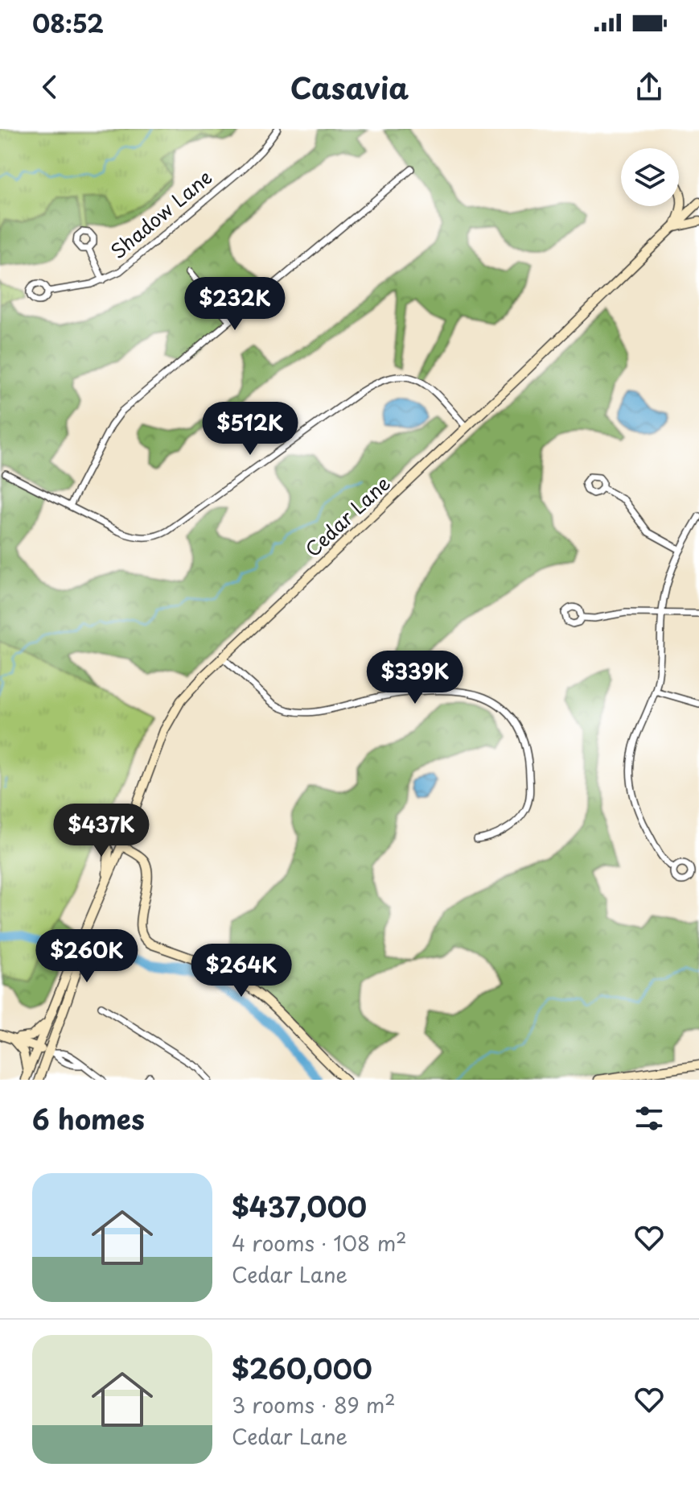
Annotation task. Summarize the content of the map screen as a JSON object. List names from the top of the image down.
{
  "streets": {
    "main road": ["Cedar Lane"],
    "street": ["Shadow Lane"]
  },
  "page": {
    "status": "08:52",
    "header": "Casavia",
    "price": [
      "$232K",
      "$512K",
      "$339K",
      "$437K",
      "$260K",
      "$264K"
    ],
    "heading": "6 homes",
    "list": [
      {
        "name": "$437,000",
        "note": "4 rooms · 108 m² · Cedar Lane"
      },
      {
        "name": "$260,000",
        "note": "3 rooms · 89 m² · Cedar Lane"
      }
    ]
  }
}
